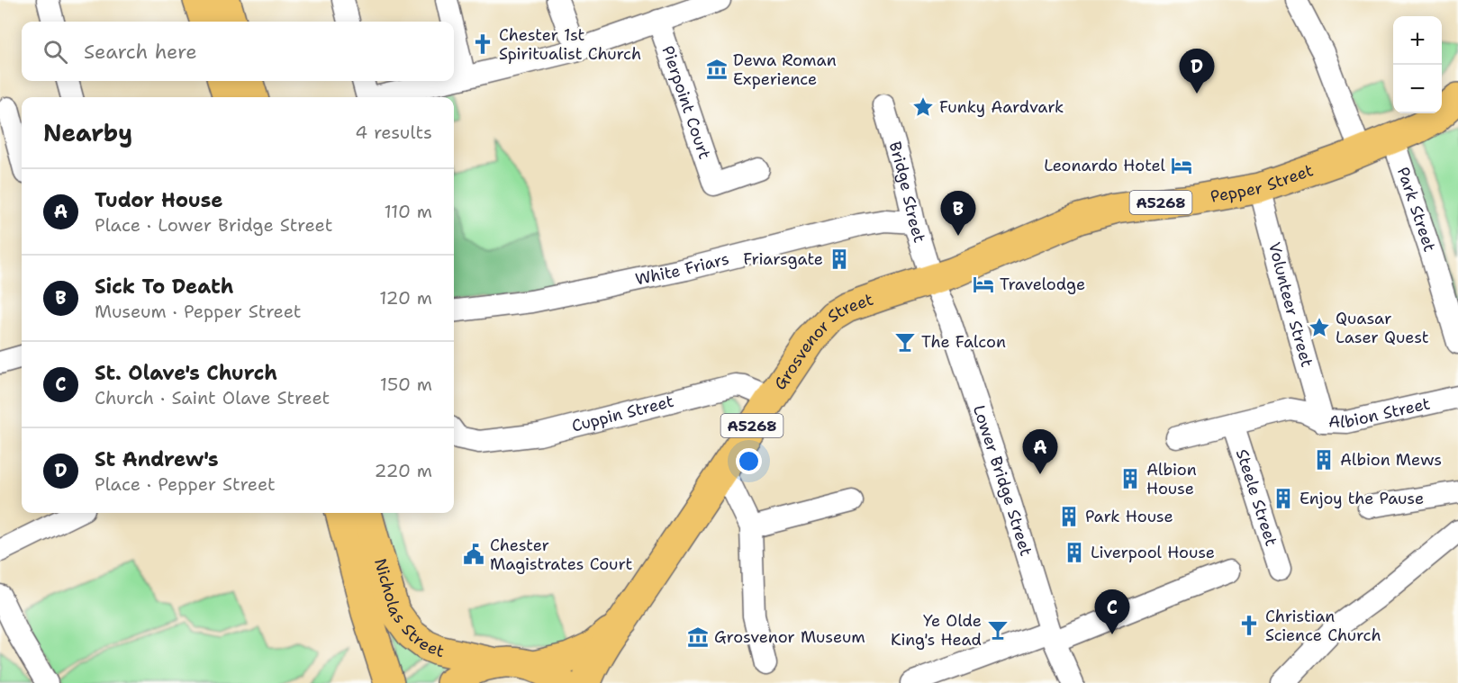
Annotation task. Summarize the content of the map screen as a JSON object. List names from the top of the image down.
{
  "streets": {
    "highway": [
      "Pepper Street",
      "A5268",
      "Grosvenor Street",
      "Nicholas Street"
    ],
    "street": [
      "Pierpoint Court",
      "Bridge Street",
      "Park Street",
      "White Friars",
      "Volunteer Street",
      "Albion Street",
      "Cuppin Street",
      "Lower Bridge Street",
      "Steele Street"
    ]
  },
  "crossings": [
    ["Pepper Street", "Bridge Street"],
    ["Pepper Street", "Park Street"],
    ["Pepper Street", "Volunteer Street"],
    ["Pepper Street", "Grosvenor Street"],
    ["Pepper Street", "Lower Bridge Street"],
    ["Bridge Street", "White Friars"],
    ["Bridge Street", "Grosvenor Street"],
    ["Bridge Street", "Lower Bridge Street"],
    ["A5268", "Grosvenor Street"],
    ["A5268", "Nicholas Street"],
    ["Volunteer Street", "Albion Street"],
    ["Grosvenor Street", "Cuppin Street"],
    ["Grosvenor Street", "Lower Bridge Street"],
    ["Albion Street", "Steele Street"]
  ],
  "places": {
    "church": ["Chester 1st Spiritualist Church", "Christian Science Church"],
    "museum": ["Dewa Roman Experience", "Grosvenor Museum"],
    "place": ["Funky Aardvark", "Quasar Laser Quest"],
    "hotel": ["Leonardo Hotel", "Travelodge"],
    "building": [
      "Friarsgate",
      "Albion Mews",
      "Albion House",
      "Enjoy the Pause",
      "Park House",
      "Liverpool House"
    ],
    "bar": ["The Falcon", "Ye Olde King's Head"],
    "public building": ["Chester Magistrates Court"]
  },
  "page": {
    "map_buttons": ["+", "−"],
    "search": "Search here",
    "pins": [
      "D",
      "B",
      "A",
      "C"
    ],
    "heading": ["Nearby", "4 results"],
    "list": [
      {
        "mark": "A",
        "name": "Tudor House",
        "note": "Place · Lower Bridge Street",
        "value": "110 m"
      },
      {
        "mark": "B",
        "name": "Sick To Death",
        "note": "Museum · Pepper Street",
        "value": "120 m"
      },
      {
        "mark": "C",
        "name": "St. Olave's Church",
        "note": "Church · Saint Olave Street",
        "value": "150 m"
      },
      {
        "mark": "D",
        "name": "St Andrew's",
        "note": "Place · Pepper Street",
        "value": "220 m"
      }
    ]
  }
}
